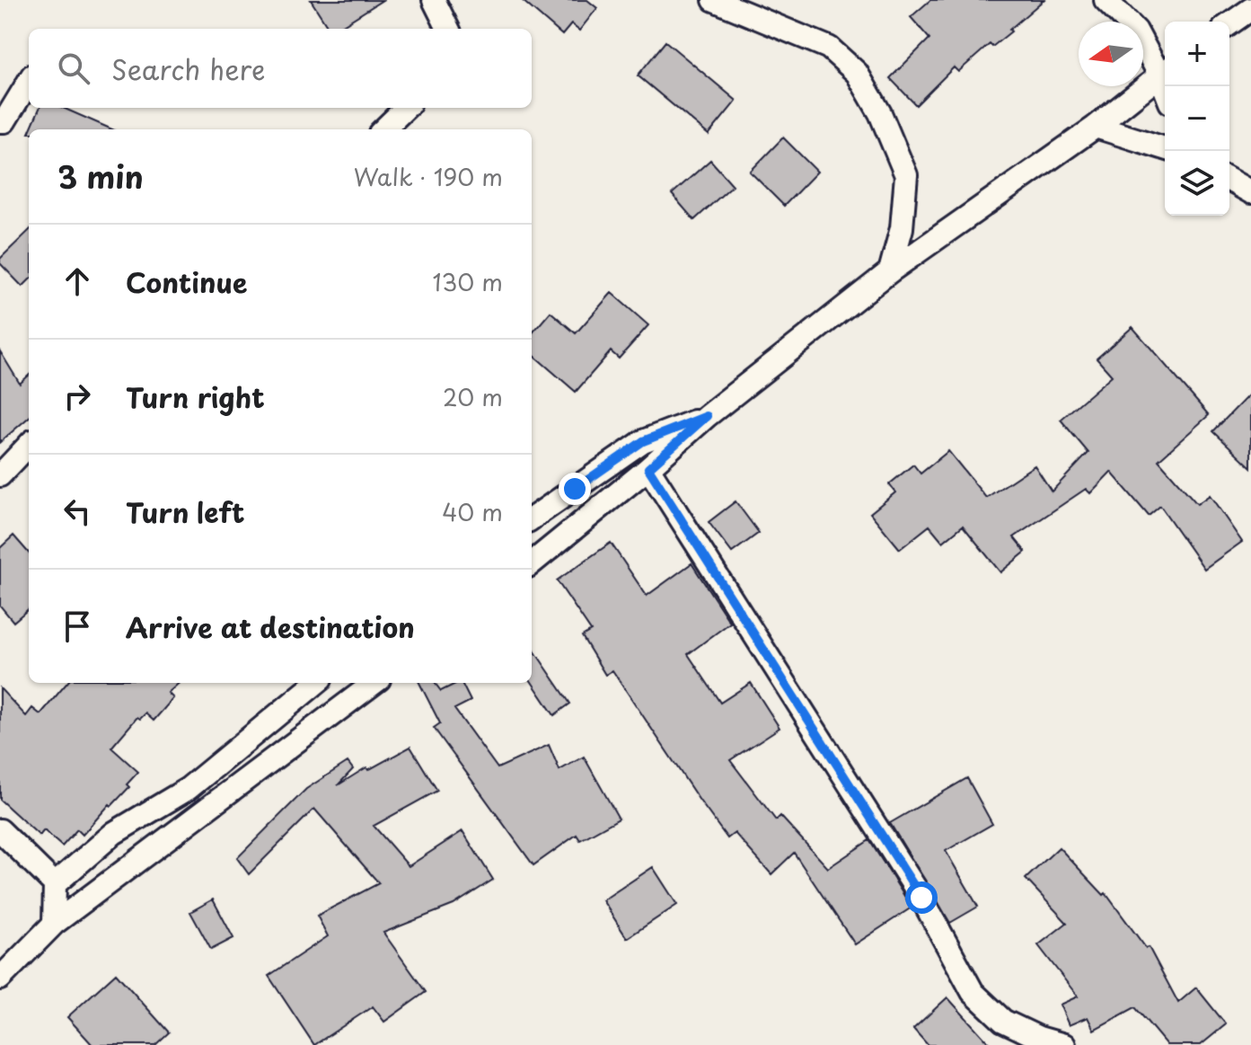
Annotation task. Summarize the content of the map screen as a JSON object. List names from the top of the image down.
{
  "north": "left",
  "page": {
    "map_buttons": ["+", "−"],
    "search": "Search here",
    "heading": ["3 min", "Walk · 190 m"],
    "list": [
      ["Continue", "130 m"],
      ["Turn right", "20 m"],
      ["Turn left", "40 m"],
      "Arrive at destination"
    ]
  }
}
